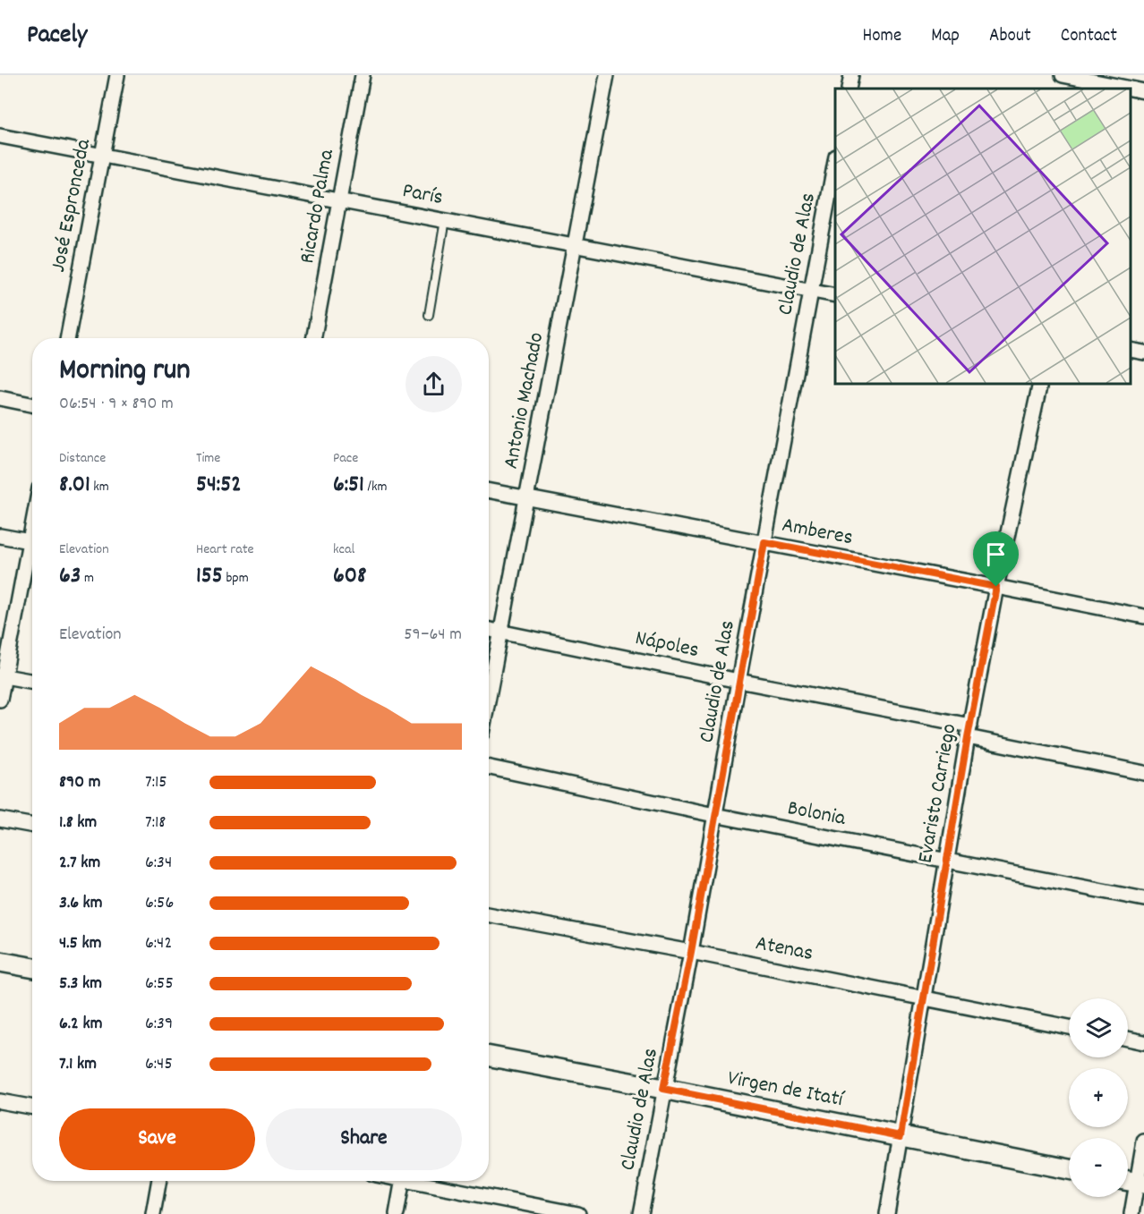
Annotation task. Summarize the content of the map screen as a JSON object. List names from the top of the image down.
{
  "streets": {
    "street": [
      "París",
      "José Espronceda",
      "Ricardo Palma",
      "Claudio de Alas",
      "Antonio Machado",
      "Amberes",
      "Nápoles",
      "Evaristo Carriego",
      "Bolonia",
      "Atenas",
      "Virgen de Itatí"
    ]
  },
  "crossings": [
    ["París", "José Espronceda"],
    ["París", "Ricardo Palma"],
    ["París", "Claudio de Alas"],
    ["París", "Antonio Machado"],
    ["Claudio de Alas", "Amberes"],
    ["Claudio de Alas", "Nápoles"],
    ["Claudio de Alas", "Bolonia"],
    ["Claudio de Alas", "Atenas"],
    ["Claudio de Alas", "Virgen de Itatí"],
    ["Antonio Machado", "Amberes"],
    ["Antonio Machado", "Nápoles"],
    ["Amberes", "Evaristo Carriego"],
    ["Nápoles", "Evaristo Carriego"],
    ["Evaristo Carriego", "Bolonia"],
    ["Evaristo Carriego", "Atenas"],
    ["Evaristo Carriego", "Virgen de Itatí"]
  ],
  "page": {
    "header": "Pacely",
    "nav": [
      "Home",
      "Map",
      "About",
      "Contact"
    ],
    "heading": ["Morning run", "06:54 · 9 × 890 m"],
    "stats": [
      ["Distance", "8.01 km"],
      ["Time", "54:52"],
      ["Pace", "6:51 /km"],
      ["Elevation", "63 m"],
      ["Heart rate", "155 bpm"],
      ["kcal", "608"]
    ],
    "chart": ["Elevation", "59–64 m"],
    "list": [
      {
        "name": "890 m",
        "note": "7:15"
      },
      {
        "name": "1.8 km",
        "note": "7:18"
      },
      {
        "name": "2.7 km",
        "note": "6:34"
      },
      {
        "name": "3.6 km",
        "note": "6:56"
      },
      {
        "name": "4.5 km",
        "note": "6:42"
      },
      {
        "name": "5.3 km",
        "note": "6:55"
      },
      {
        "name": "6.2 km",
        "note": "6:39"
      },
      {
        "name": "7.1 km",
        "note": "6:45"
      }
    ],
    "map_buttons": ["+", "−"],
    "buttons": ["Save", "Share"]
  }
}
